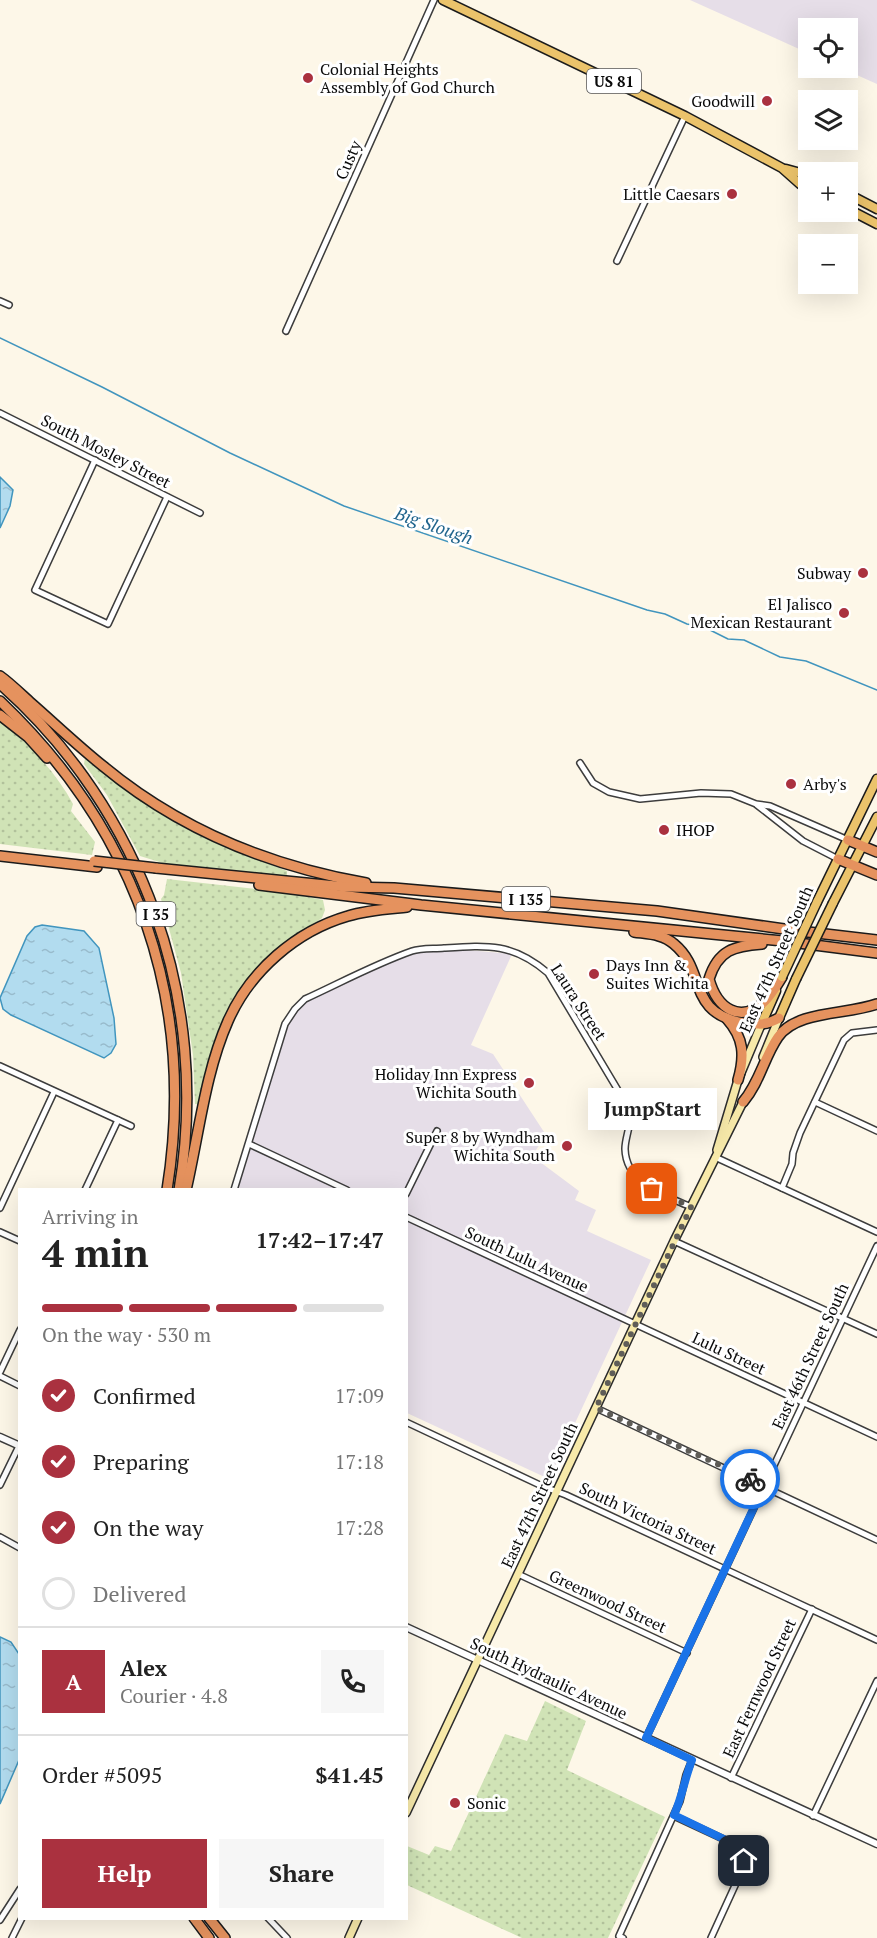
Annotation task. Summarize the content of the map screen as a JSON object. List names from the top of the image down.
{
  "streets": {
    "highway": ["I 135", "I 35"],
    "main road": ["US 81", "East 47th Street South"],
    "street": [
      "Custy",
      "South Mosley Street",
      "Laura Street",
      "South Lulu Avenue",
      "Lulu Street",
      "East 46th Street South",
      "South Victoria Street",
      "Greenwood Street",
      "South Hydraulic Avenue",
      "East Fernwood Street"
    ]
  },
  "crossings": [
    ["East 47th Street South", "Laura Street"],
    ["East 47th Street South", "South Lulu Avenue"],
    ["East 47th Street South", "Lulu Street"],
    ["East 47th Street South", "South Victoria Street"],
    ["East 47th Street South", "Greenwood Street"],
    ["East 47th Street South", "South Hydraulic Avenue"],
    ["South Lulu Avenue", "Lulu Street"],
    ["Lulu Street", "East 46th Street South"],
    ["East 46th Street South", "South Victoria Street"],
    ["East 46th Street South", "Greenwood Street"],
    ["East 46th Street South", "South Hydraulic Avenue"],
    ["South Victoria Street", "East Fernwood Street"],
    ["South Hydraulic Avenue", "East Fernwood Street"]
  ],
  "water": ["Big Slough"],
  "places": [
    "Colonial Heights Assembly of God Church",
    "Goodwill",
    "Little Caesars",
    "Subway",
    "El Jalisco Mexican Restaurant",
    "Arby's",
    "IHOP",
    "Days Inn & Suites Wichita",
    "Holiday Inn Express Wichita South",
    "Super 8 by Wyndham Wichita South",
    "JumpStart",
    "Sonic"
  ],
  "page": {
    "map_buttons": ["+", "−"],
    "bubble": "JumpStart",
    "heading": ["4 min", "Arriving in", "17:42–17:47"],
    "panel": [
      "Alex",
      "Courier · 4.8",
      "Order #5095",
      "$41.45"
    ],
    "bar": "On the way · 530 m",
    "list": [
      ["Confirmed", "17:09"],
      ["Preparing", "17:18"],
      ["On the way", "17:28"],
      "Delivered"
    ],
    "round": "A",
    "buttons": ["Help", "Share"]
  }
}
